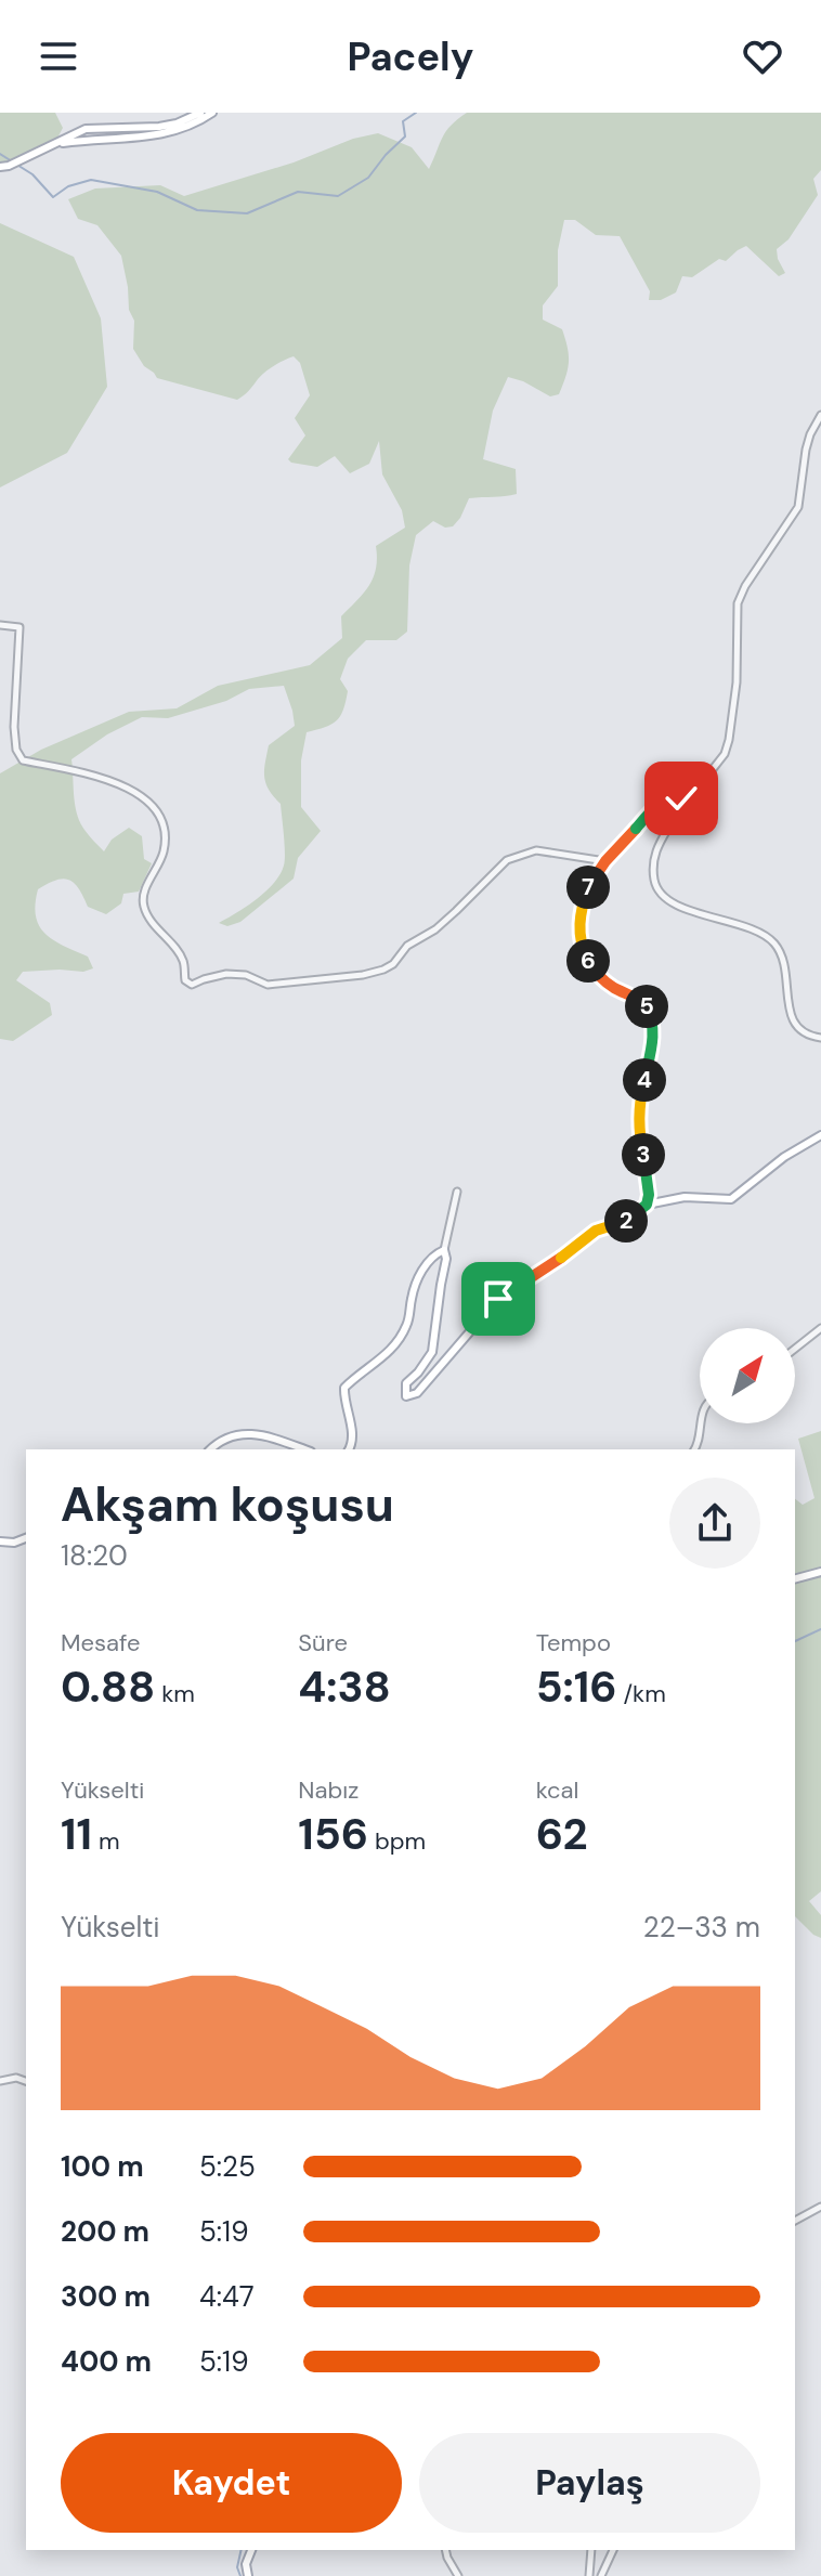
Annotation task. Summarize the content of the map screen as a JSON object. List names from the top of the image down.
{
  "north": "top right",
  "page": {
    "header": "Pacely",
    "pins": [
      "7",
      "6",
      "5",
      "4",
      "3",
      "2"
    ],
    "heading": ["Akşam koşusu", "18:20"],
    "stats": [
      ["Mesafe", "0.88 km"],
      ["Süre", "4:38"],
      ["Tempo", "5:16 /km"],
      ["Yükselti", "11 m"],
      ["Nabız", "156 bpm"],
      ["kcal", "62"]
    ],
    "chart": ["Yükselti", "22–33 m"],
    "list": [
      {
        "name": "100 m",
        "note": "5:25"
      },
      {
        "name": "200 m",
        "note": "5:19"
      },
      {
        "name": "300 m",
        "note": "4:47"
      },
      {
        "name": "400 m",
        "note": "5:19"
      }
    ],
    "buttons": ["Kaydet", "Paylaş"]
  }
}
